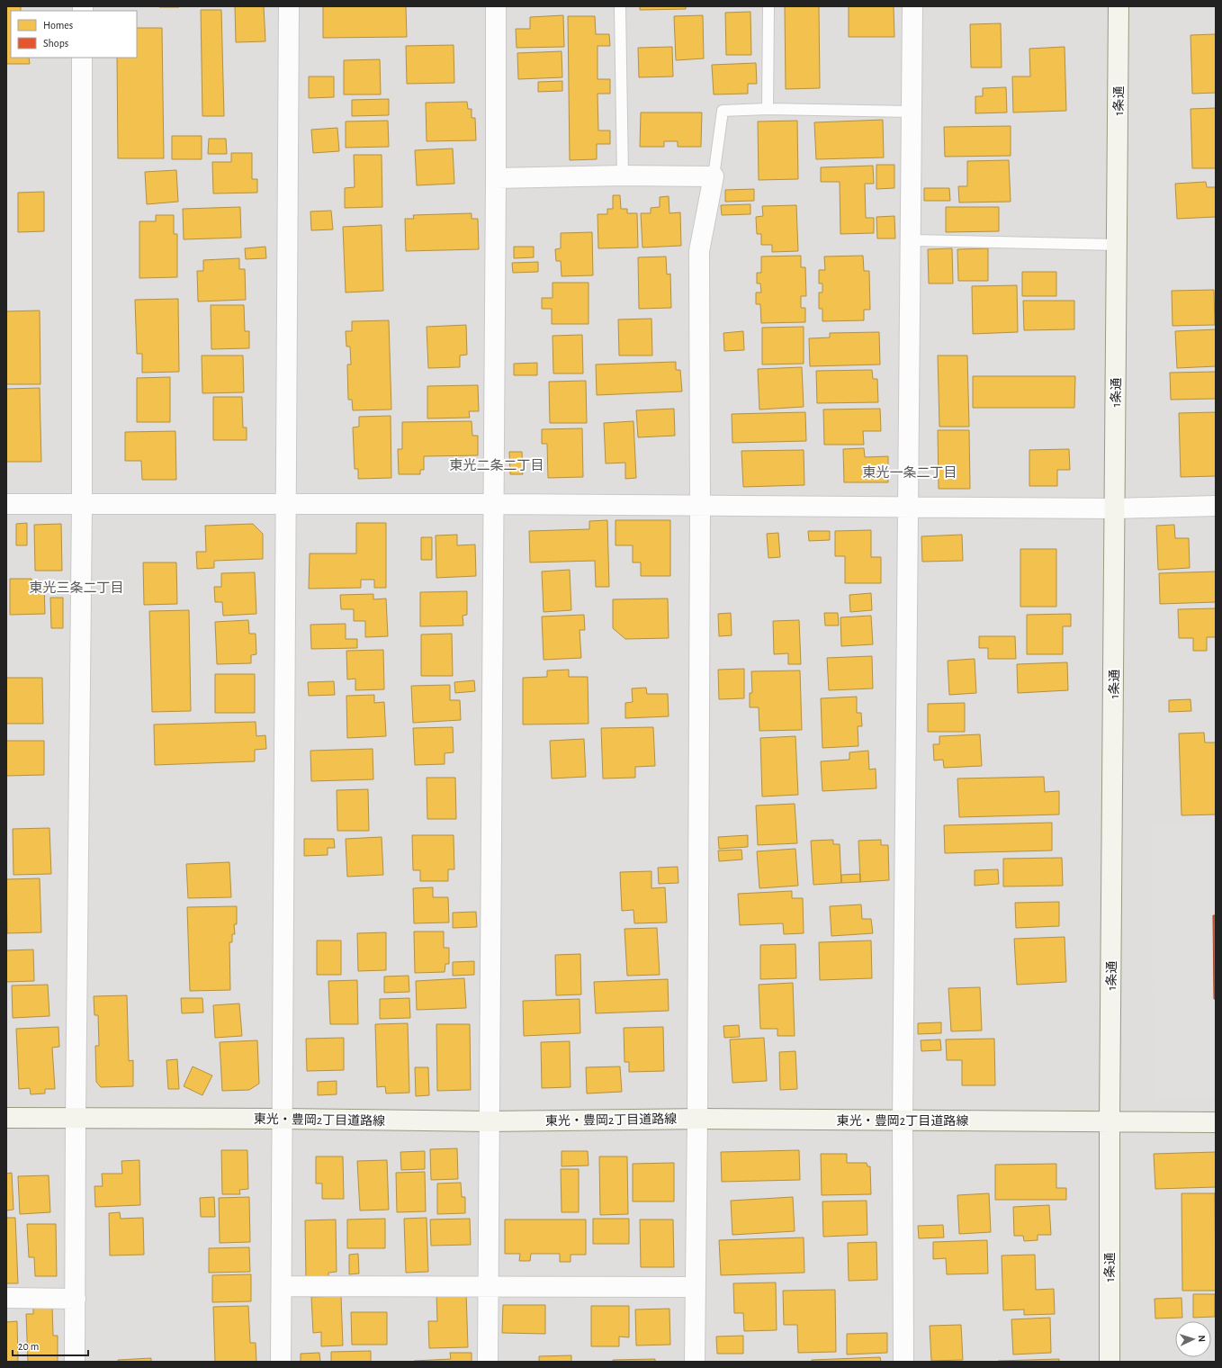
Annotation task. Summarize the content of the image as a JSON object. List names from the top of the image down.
{
  "streets": {
    "main road": ["1条通", "東光・豊岡2丁目道路線"]
  },
  "crossings": [
    ["1条通", "東光・豊岡2丁目道路線"]
  ],
  "districts": ["東光二条二丁目", "東光一条二丁目", "東光三条二丁目"],
  "legend": ["Homes", "Shops"],
  "scale_bar": "20 m",
  "north": "right"
}
